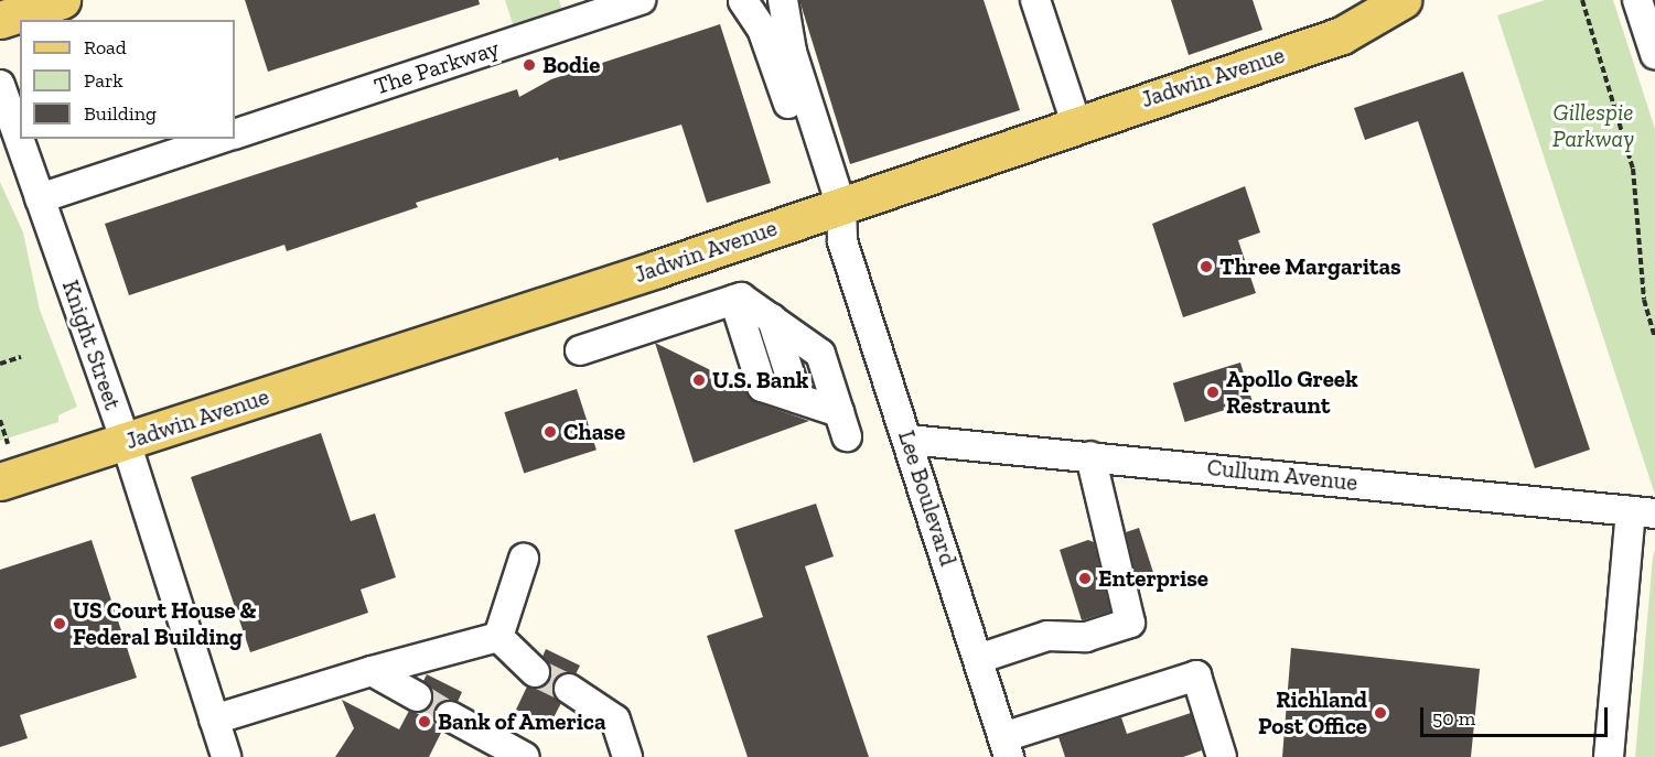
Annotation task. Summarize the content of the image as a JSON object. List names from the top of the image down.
{
  "streets": {
    "main road": ["Jadwin Avenue"],
    "street": [
      "The Parkway",
      "Knight Street",
      "Cullum Avenue",
      "Lee Boulevard"
    ]
  },
  "crossings": [
    ["Jadwin Avenue", "Knight Street"],
    ["Jadwin Avenue", "Lee Boulevard"],
    ["Cullum Avenue", "Lee Boulevard"]
  ],
  "parks": ["Gillespie Parkway"],
  "places": [
    "Bodie",
    "Three Margaritas",
    "U.S. Bank",
    "Apollo Greek Restraunt",
    "Chase",
    "Enterprise",
    "US Court House & Federal Building",
    "Richland Post Office",
    "Bank of America"
  ],
  "legend": ["Road", "Park", "Building"],
  "scale_bar": "50 m"
}
